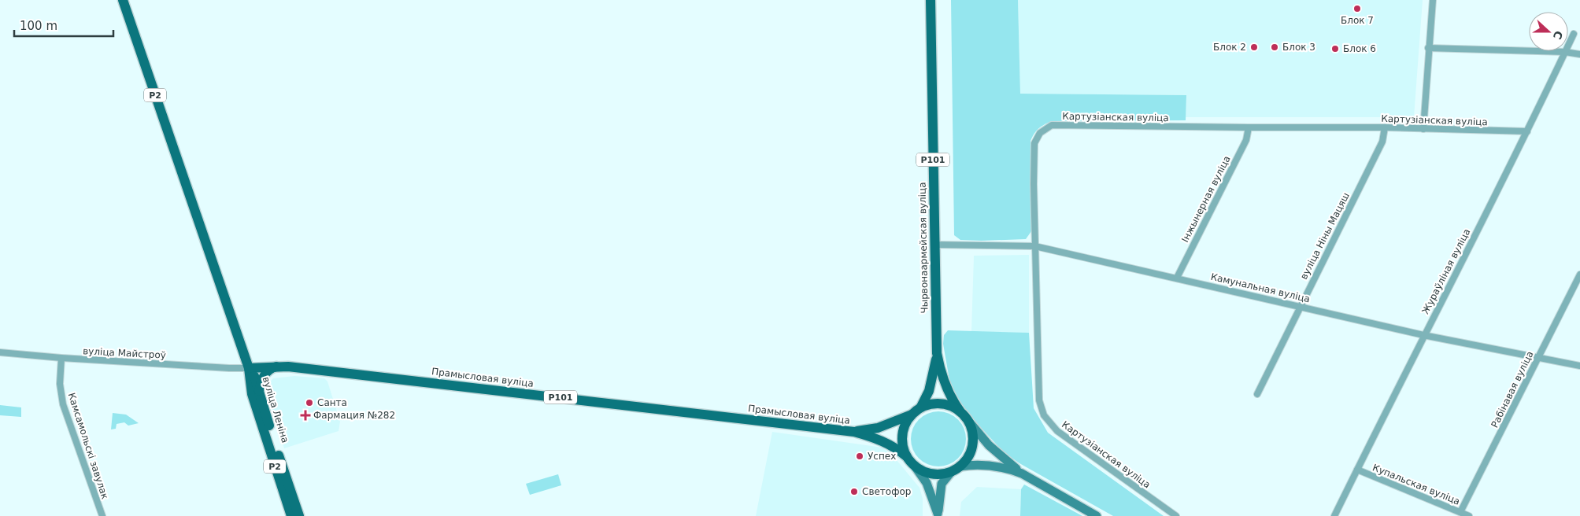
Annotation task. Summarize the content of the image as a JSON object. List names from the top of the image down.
{
  "streets": {
    "main road": [
      "Р2",
      "Р101",
      "Чырвонаармейская вуліца",
      "Прамысловая вуліца",
      "вуліца Леніна"
    ],
    "street": [
      "Картузіанская вуліца",
      "Інжынерная вуліца",
      "вуліца Ніны Мацяш",
      "Жураўліная вуліца",
      "Камунальная вуліца",
      "вуліца Майстроў",
      "Рабінавая вуліца",
      "Камсамольскі завулак",
      "Купальская вуліца"
    ]
  },
  "crossings": [
    ["Р2", "вуліца Майстроў"],
    ["Р2", "Прамысловая вуліца"],
    ["Р2", "вуліца Леніна"],
    ["Картузіанская вуліца", "Інжынерная вуліца"],
    ["Картузіанская вуліца", "вуліца Ніны Мацяш"],
    ["Картузіанская вуліца", "Жураўліная вуліца"],
    ["Картузіанская вуліца", "Камунальная вуліца"],
    ["Р101", "Чырвонаармейская вуліца"],
    ["Р101", "Прамысловая вуліца"],
    ["Інжынерная вуліца", "Камунальная вуліца"],
    ["вуліца Ніны Мацяш", "Камунальная вуліца"],
    ["Чырвонаармейская вуліца", "Камунальная вуліца"],
    ["Чырвонаармейская вуліца", "Прамысловая вуліца"],
    ["Жураўліная вуліца", "Камунальная вуліца"],
    ["Жураўліная вуліца", "Купальская вуліца"],
    ["Камунальная вуліца", "Рабінавая вуліца"],
    ["вуліца Майстроў", "Прамысловая вуліца"],
    ["вуліца Майстроў", "вуліца Леніна"],
    ["вуліца Майстроў", "Камсамольскі завулак"],
    ["Прамысловая вуліца", "вуліца Леніна"],
    ["Рабінавая вуліца", "Купальская вуліца"]
  ],
  "places": {
    "other": [
      "Блок 7",
      "Блок 2",
      "Блок 3",
      "Блок 6",
      "Санта",
      "Успех",
      "Светофор"
    ],
    "health": ["Фармация №282"]
  },
  "scale_bar": "100 m",
  "north": "right"
}
